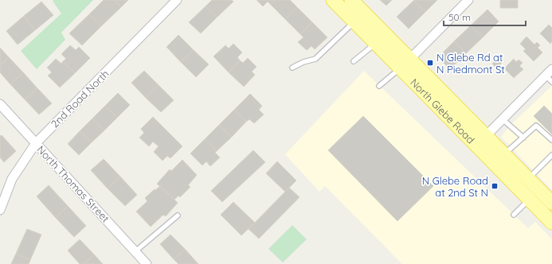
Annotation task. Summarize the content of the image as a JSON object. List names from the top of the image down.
{
  "streets": {
    "main road": ["North Glebe Road"],
    "street": ["2nd Road North", "North Thomas Street"]
  },
  "crossings": [
    ["2nd Road North", "North Thomas Street"]
  ],
  "places": {
    "transit": ["N Glebe Rd at N Piedmont St", "N Glebe Road at 2nd St N"]
  },
  "scale_bar": "50 m"
}
